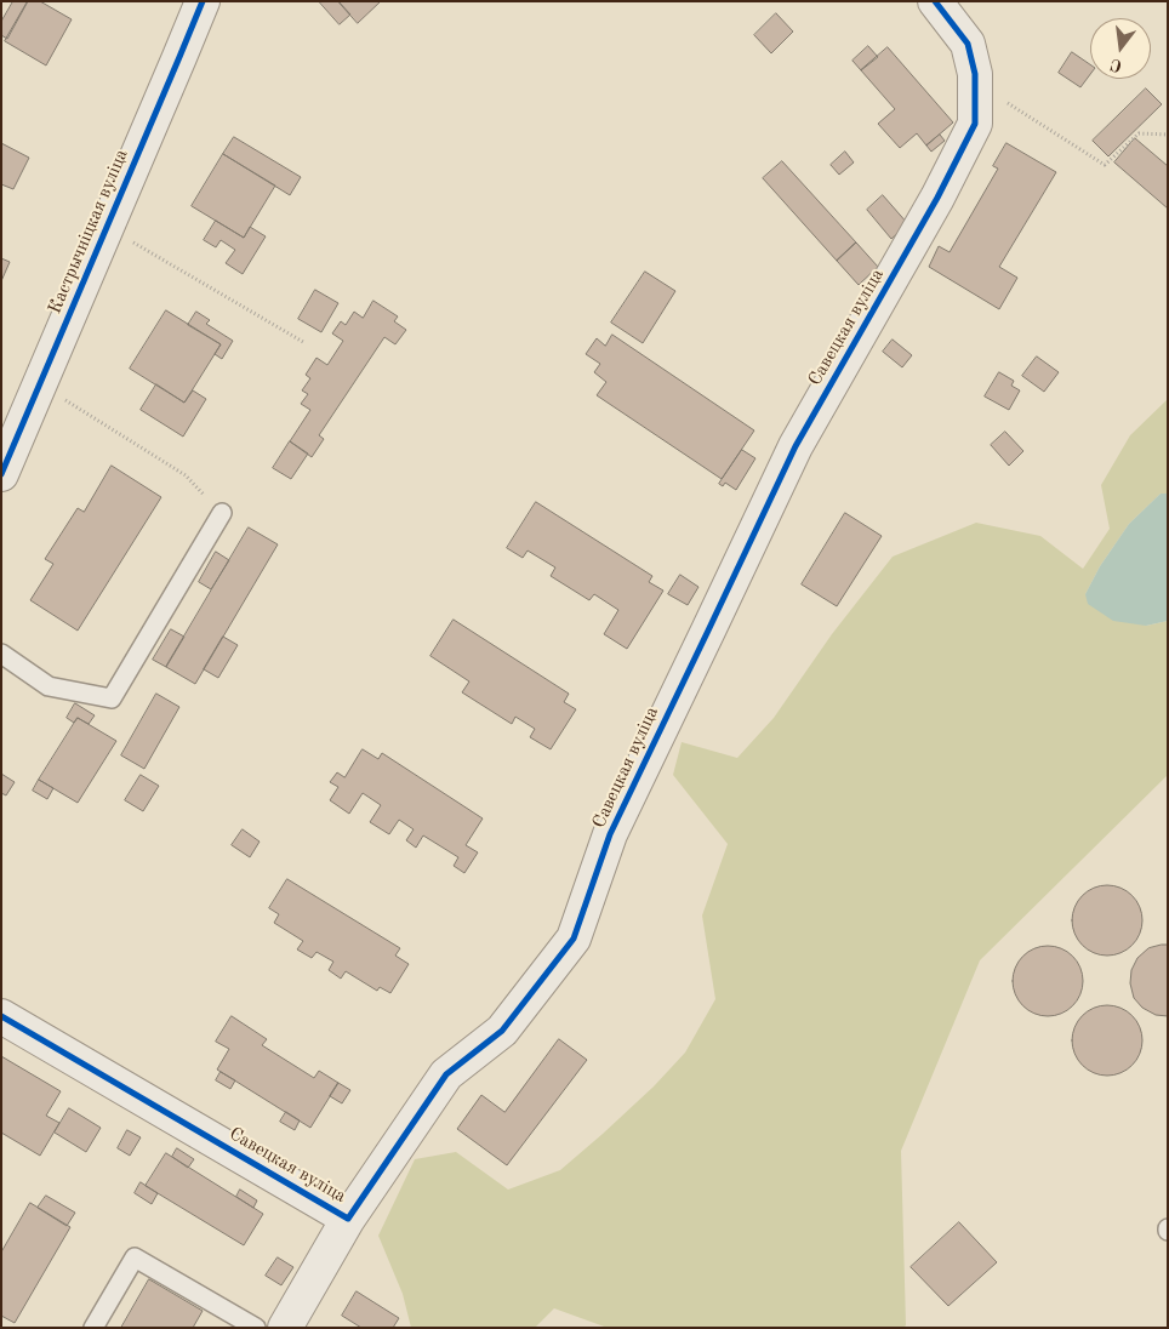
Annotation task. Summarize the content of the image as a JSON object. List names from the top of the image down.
{
  "streets": {
    "street": ["Кастрычніцкая вуліца", "Савецкая вуліца"]
  },
  "north": "bottom"
}
